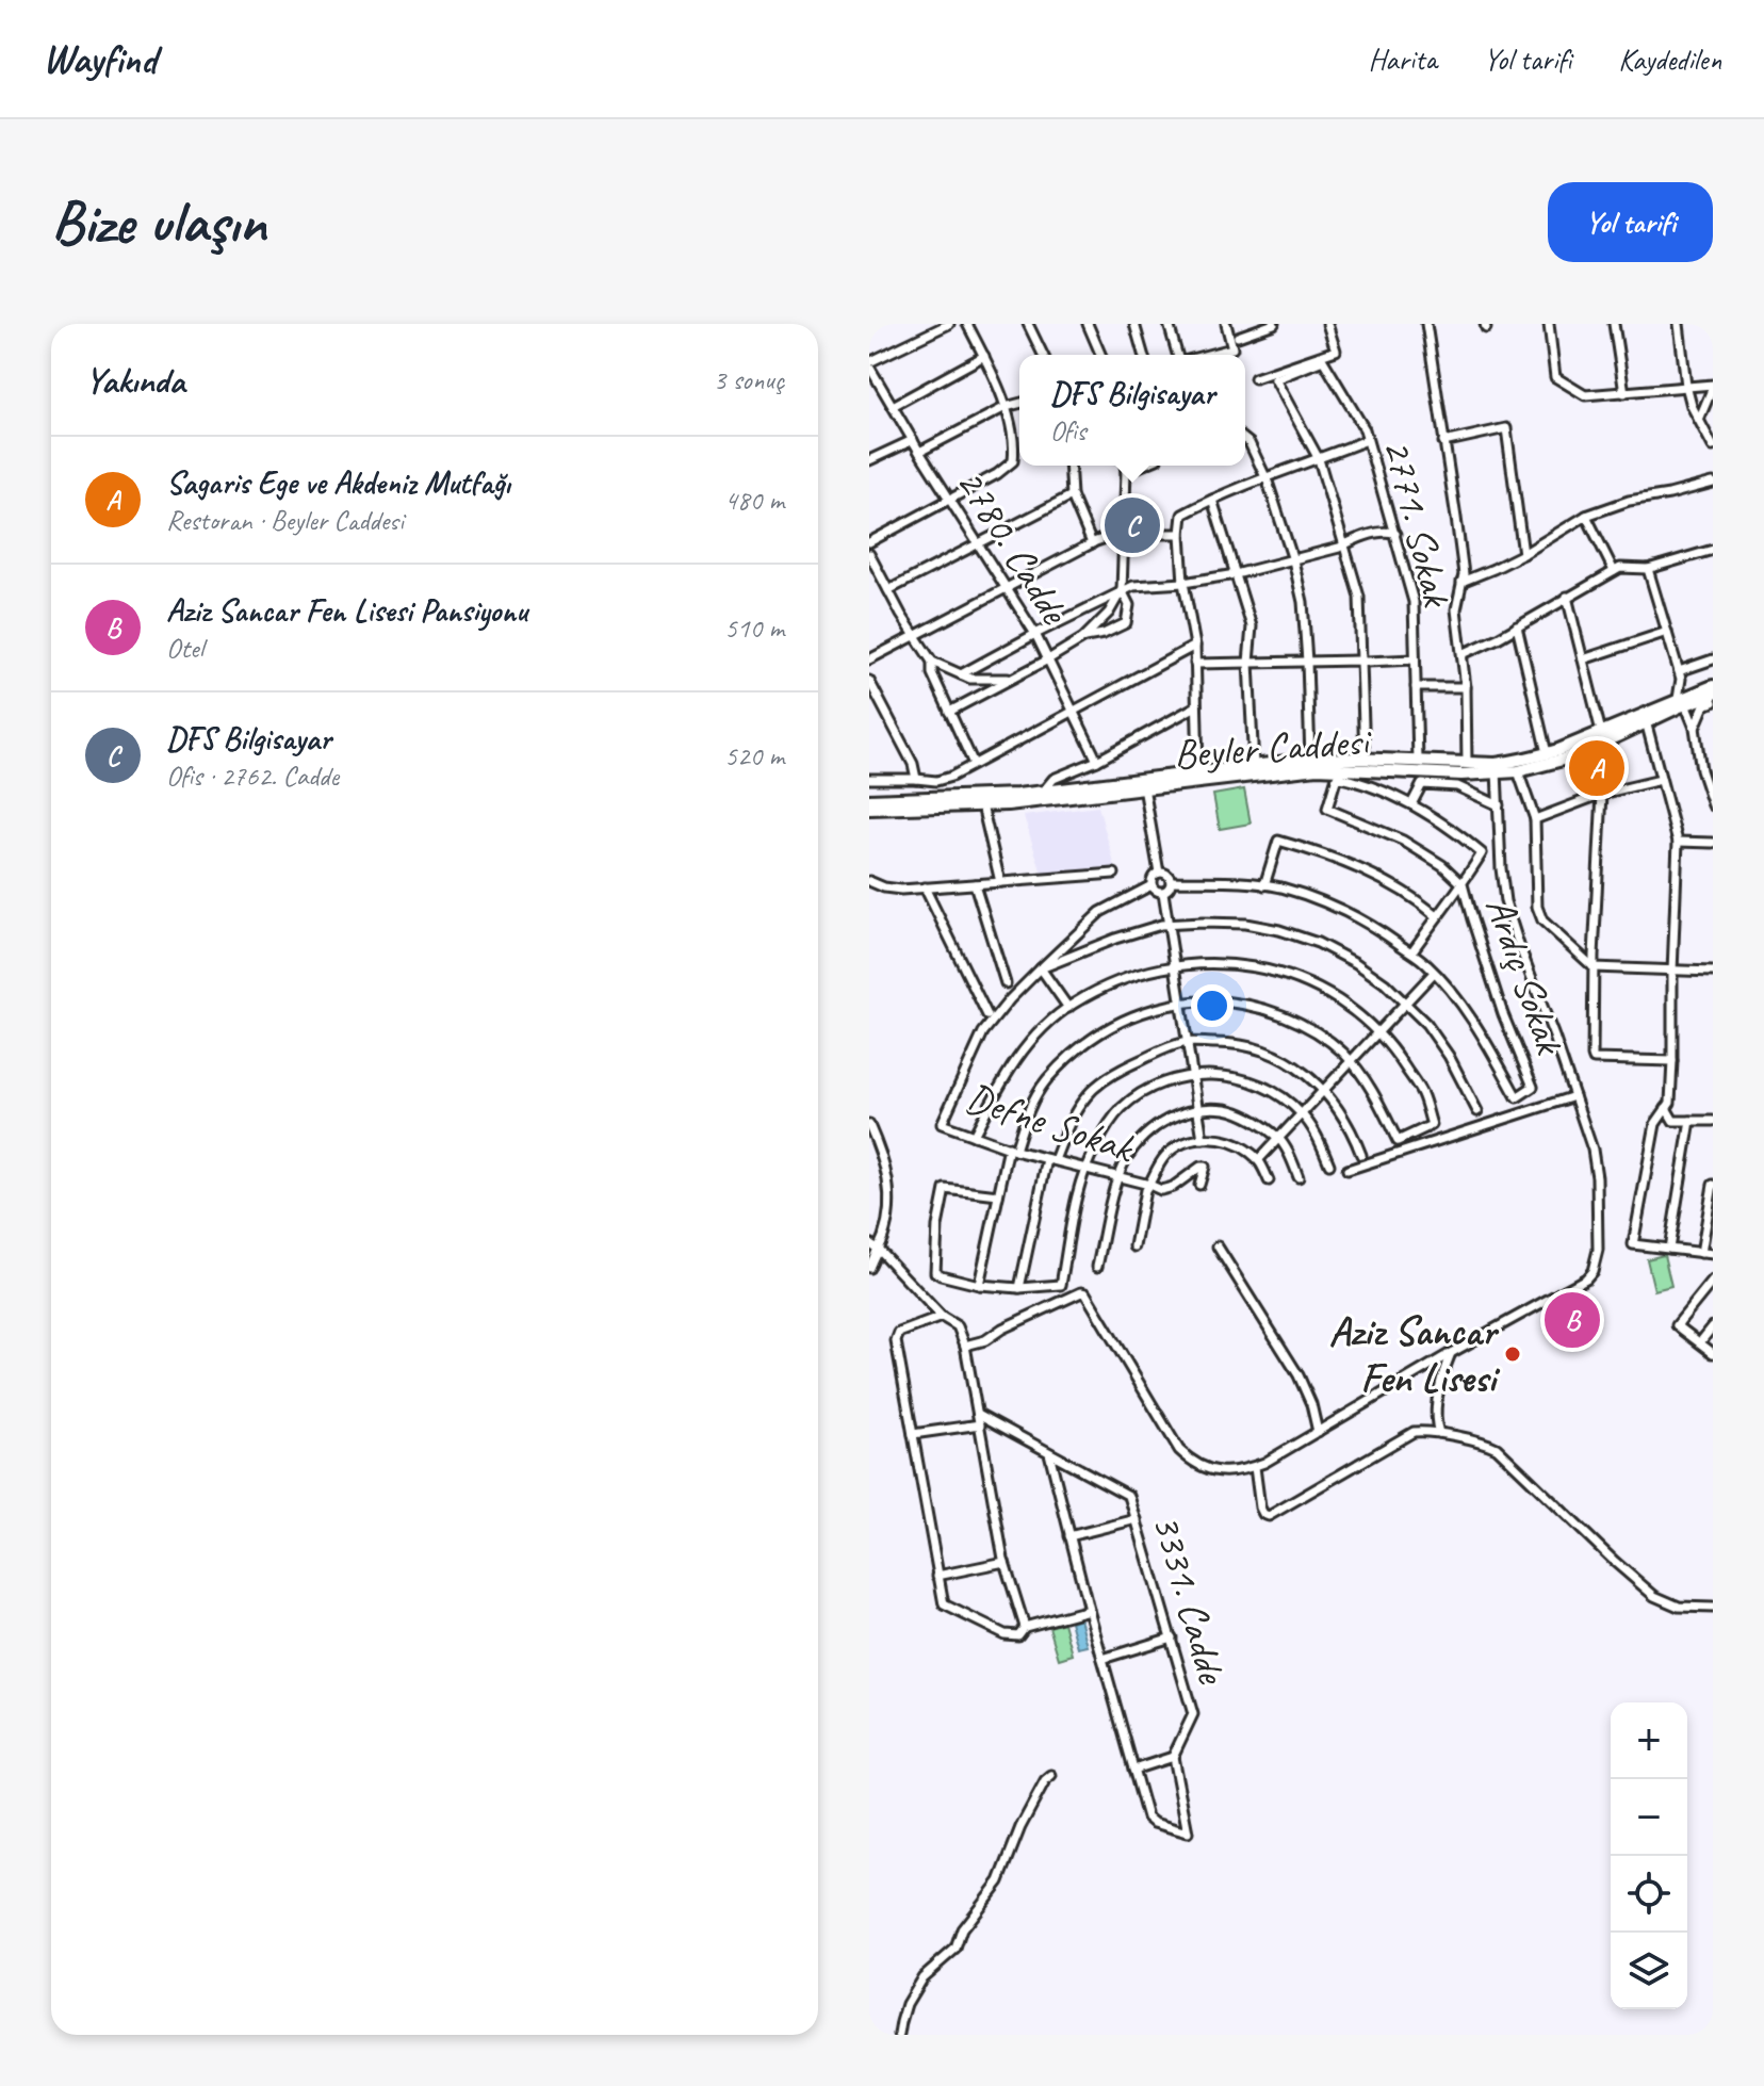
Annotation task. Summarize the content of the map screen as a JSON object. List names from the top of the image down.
{
  "streets": {
    "main road": ["Beyler Caddesi"],
    "street": [
      "2771. Sokak",
      "2780. Cadde",
      "Ardıç Sokak",
      "Defne Sokak",
      "3331. Cadde"
    ]
  },
  "crossings": [
    ["2771. Sokak", "Beyler Caddesi"]
  ],
  "places": ["Aziz Sancar Fen Lisesi"],
  "page": {
    "header": "Wayfind",
    "nav": ["Harita", "Yol tarifi", "Kaydedilen"],
    "buttons": "Yol tarifi",
    "title": "Bize ulaşın",
    "heading": ["Yakında", "3 sonuç"],
    "popup": ["DFS Bilgisayar", "Ofis"],
    "list": [
      {
        "mark": "A",
        "name": "Sagaris Ege ve Akdeniz Mutfağı",
        "note": "Restoran · Beyler Caddesi",
        "value": "480 m"
      },
      {
        "mark": "B",
        "name": "Aziz Sancar Fen Lisesi Pansiyonu",
        "note": "Otel",
        "value": "510 m"
      },
      {
        "mark": "C",
        "name": "DFS Bilgisayar",
        "note": "Ofis · 2762. Cadde",
        "value": "520 m"
      }
    ],
    "pins": ["C", "A", "B"],
    "map_buttons": ["+", "−"]
  }
}
